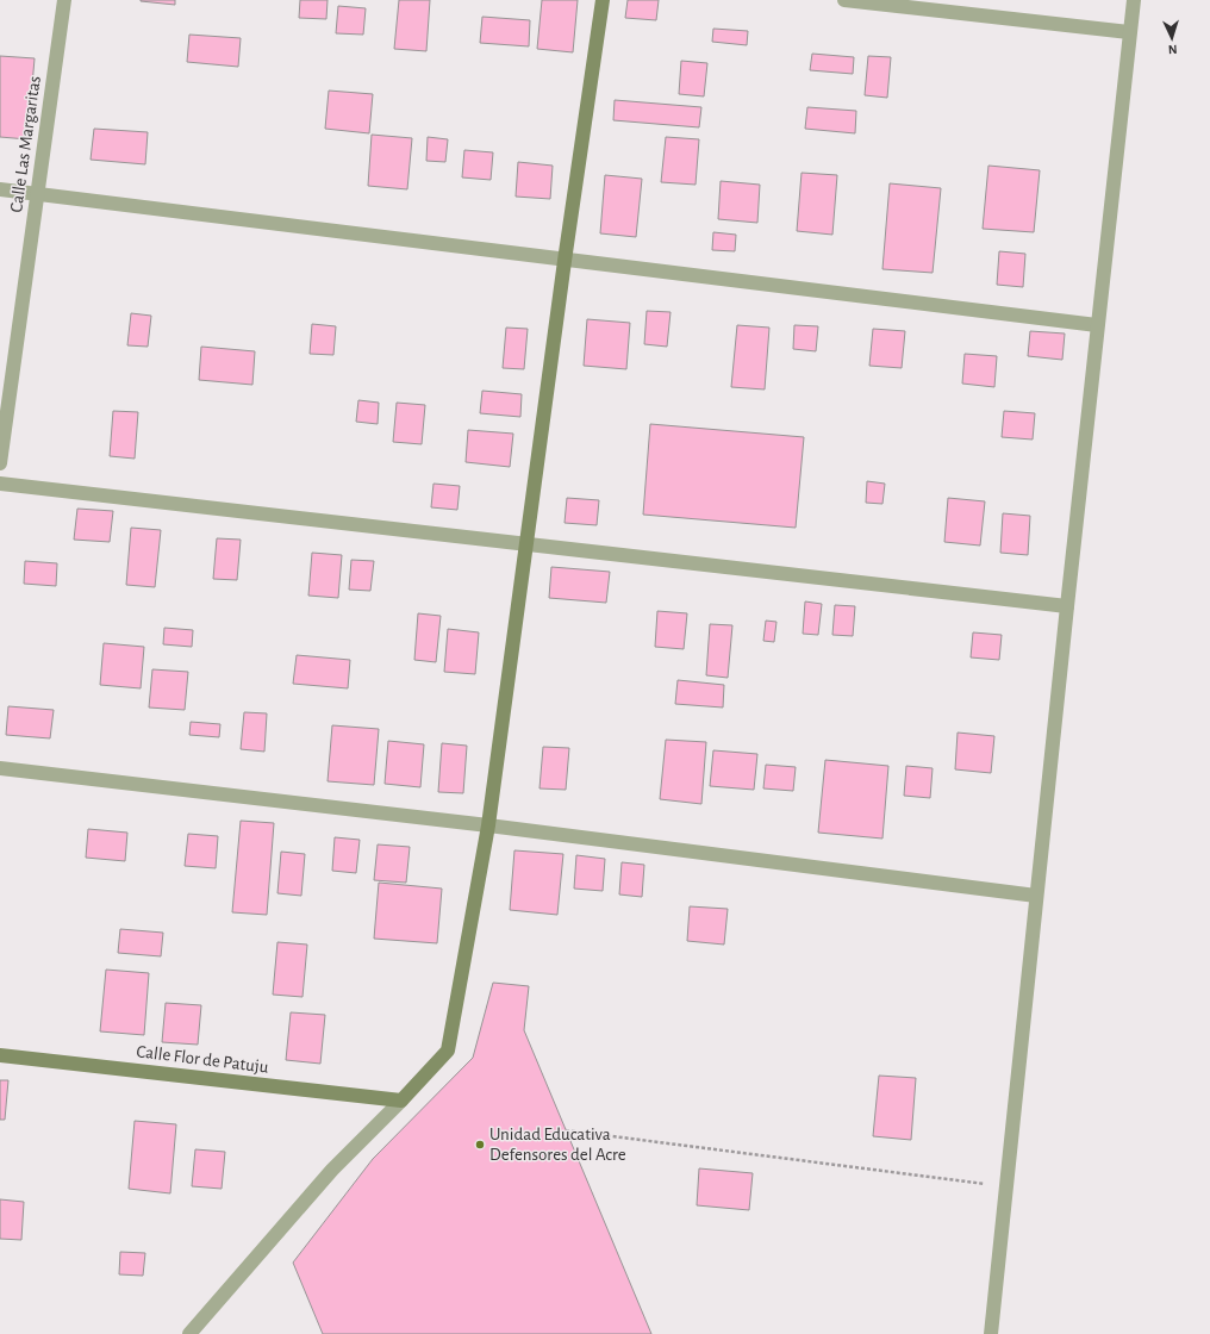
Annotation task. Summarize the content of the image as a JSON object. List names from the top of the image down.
{
  "streets": {
    "street": ["Calle Las Margaritas", "Calle Flor de Patuju"]
  },
  "places": ["Unidad Educativa Defensores del Acre"],
  "north": "bottom"
}
